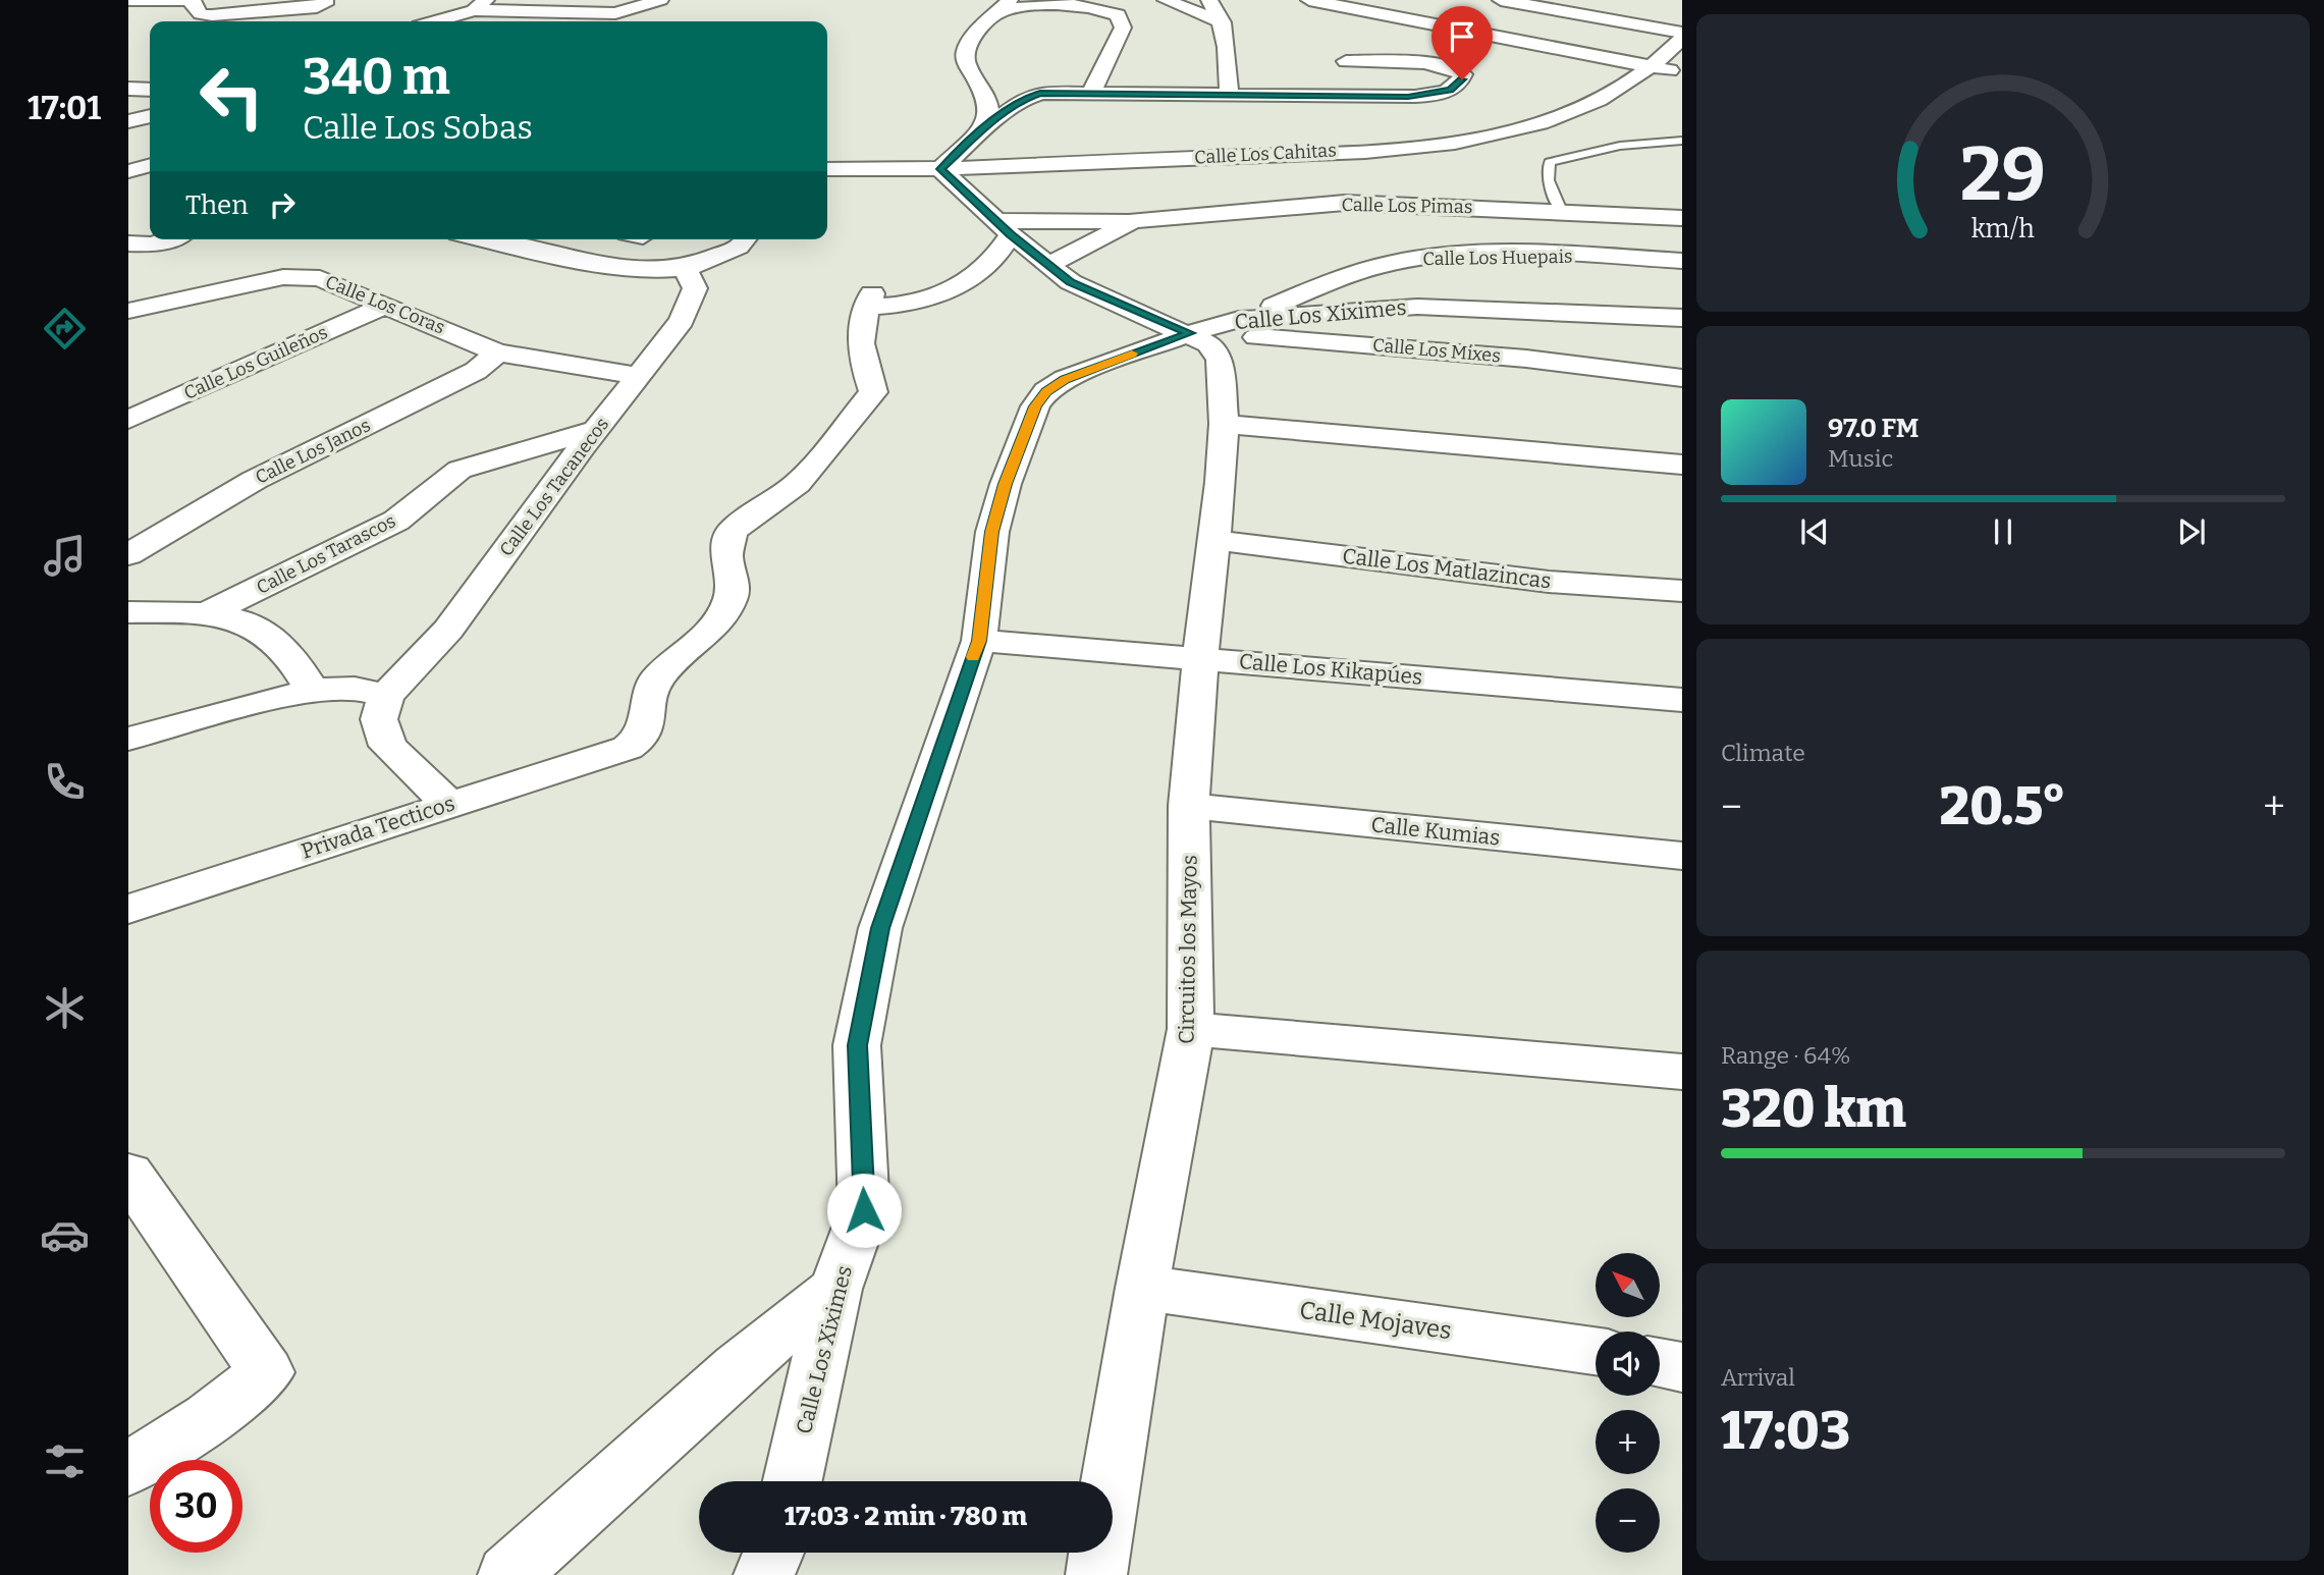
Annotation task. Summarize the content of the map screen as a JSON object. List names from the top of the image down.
{
  "streets": {
    "street": [
      "Calle Los Cahitas",
      "Calle Los Pimas",
      "Calle Los Huepais",
      "Calle Los Coras",
      "Calle Los Xiximes",
      "Calle Los Mixes",
      "Calle Los Guileños",
      "Calle Los Janos",
      "Calle Los Tacanecos",
      "Calle Los Tarascos",
      "Calle Los Matlazincas",
      "Calle Los Kikapúes",
      "Privada Tecticos",
      "Calle Kumias",
      "Circuitos los Mayos",
      "Calle Mojaves"
    ]
  },
  "crossings": [
    ["Calle Los Pimas", "Privada Tecticos"],
    ["Calle Los Huepais", "Calle Los Xiximes"],
    ["Calle Los Coras", "Calle Los Guileños"],
    ["Calle Los Coras", "Calle Los Janos"],
    ["Calle Los Coras", "Calle Los Tacanecos"],
    ["Calle Los Xiximes", "Calle Los Mixes"],
    ["Calle Los Xiximes", "Calle Los Kikapúes"],
    ["Calle Los Xiximes", "Circuitos los Mayos"],
    ["Calle Los Mixes", "Circuitos los Mayos"],
    ["Calle Los Tacanecos", "Calle Los Tarascos"],
    ["Calle Los Matlazincas", "Circuitos los Mayos"],
    ["Calle Los Kikapúes", "Circuitos los Mayos"],
    ["Calle Kumias", "Circuitos los Mayos"],
    ["Circuitos los Mayos", "Calle Mojaves"]
  ],
  "north": "top left",
  "page": {
    "tabs": "17:01",
    "turn": ["340 m", "Calle Los Sobas"],
    "then": "Then",
    "song": ["97.0 FM", "Music"],
    "tile": [
      "Climate",
      ["Range · 64%", "320 km"],
      ["Arrival", "17:03"]
    ],
    "heat": ["−", "20.5°", "+"],
    "map_buttons": ["+", "−"],
    "limit": "30",
    "trip": "17:03 · 2 min · 780 m",
    "gauge": ["29", "km/h"]
  }
}
